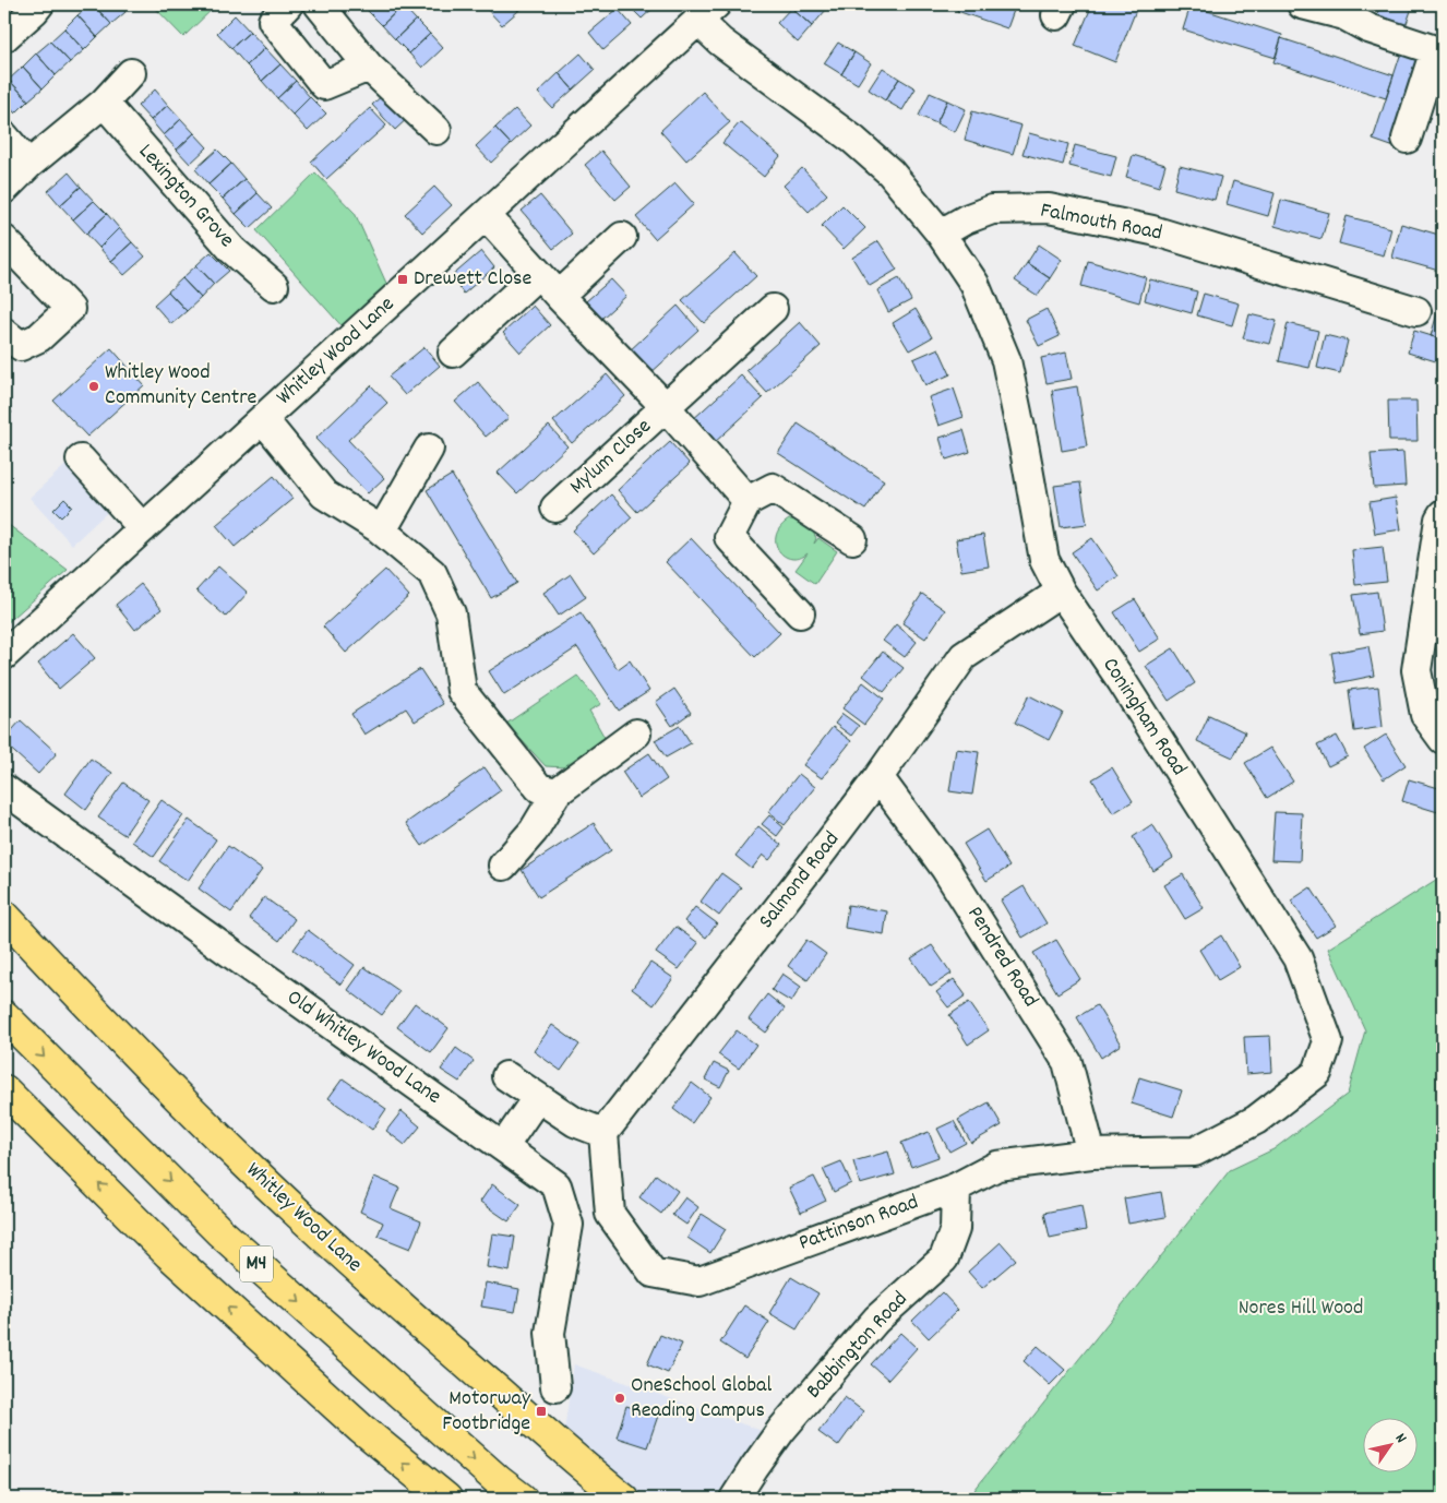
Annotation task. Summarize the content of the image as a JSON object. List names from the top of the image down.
{
  "streets": {
    "main road": ["Whitley Wood Lane", "M4"],
    "street": [
      "Lexington Grove",
      "Falmouth Road",
      "Mylum Close",
      "Coningham Road",
      "Salmond Road",
      "Pendred Road",
      "Old Whitley Wood Lane",
      "Pattinson Road",
      "Babbington Road"
    ]
  },
  "crossings": [
    ["Falmouth Road", "Coningham Road"],
    ["Whitley Wood Lane", "Mylum Close"],
    ["Coningham Road", "Salmond Road"],
    ["Coningham Road", "Pattinson Road"],
    ["Salmond Road", "Pendred Road"],
    ["Salmond Road", "Pattinson Road"],
    ["Pendred Road", "Pattinson Road"],
    ["Pattinson Road", "Babbington Road"]
  ],
  "parks": ["Nores Hill Wood"],
  "places": {
    "transit": ["Drewett Close", "Motorway Footbridge"],
    "other": ["Whitley Wood Community Centre", "OneSchool Global Reading Campus"]
  },
  "north": "top right"
}
